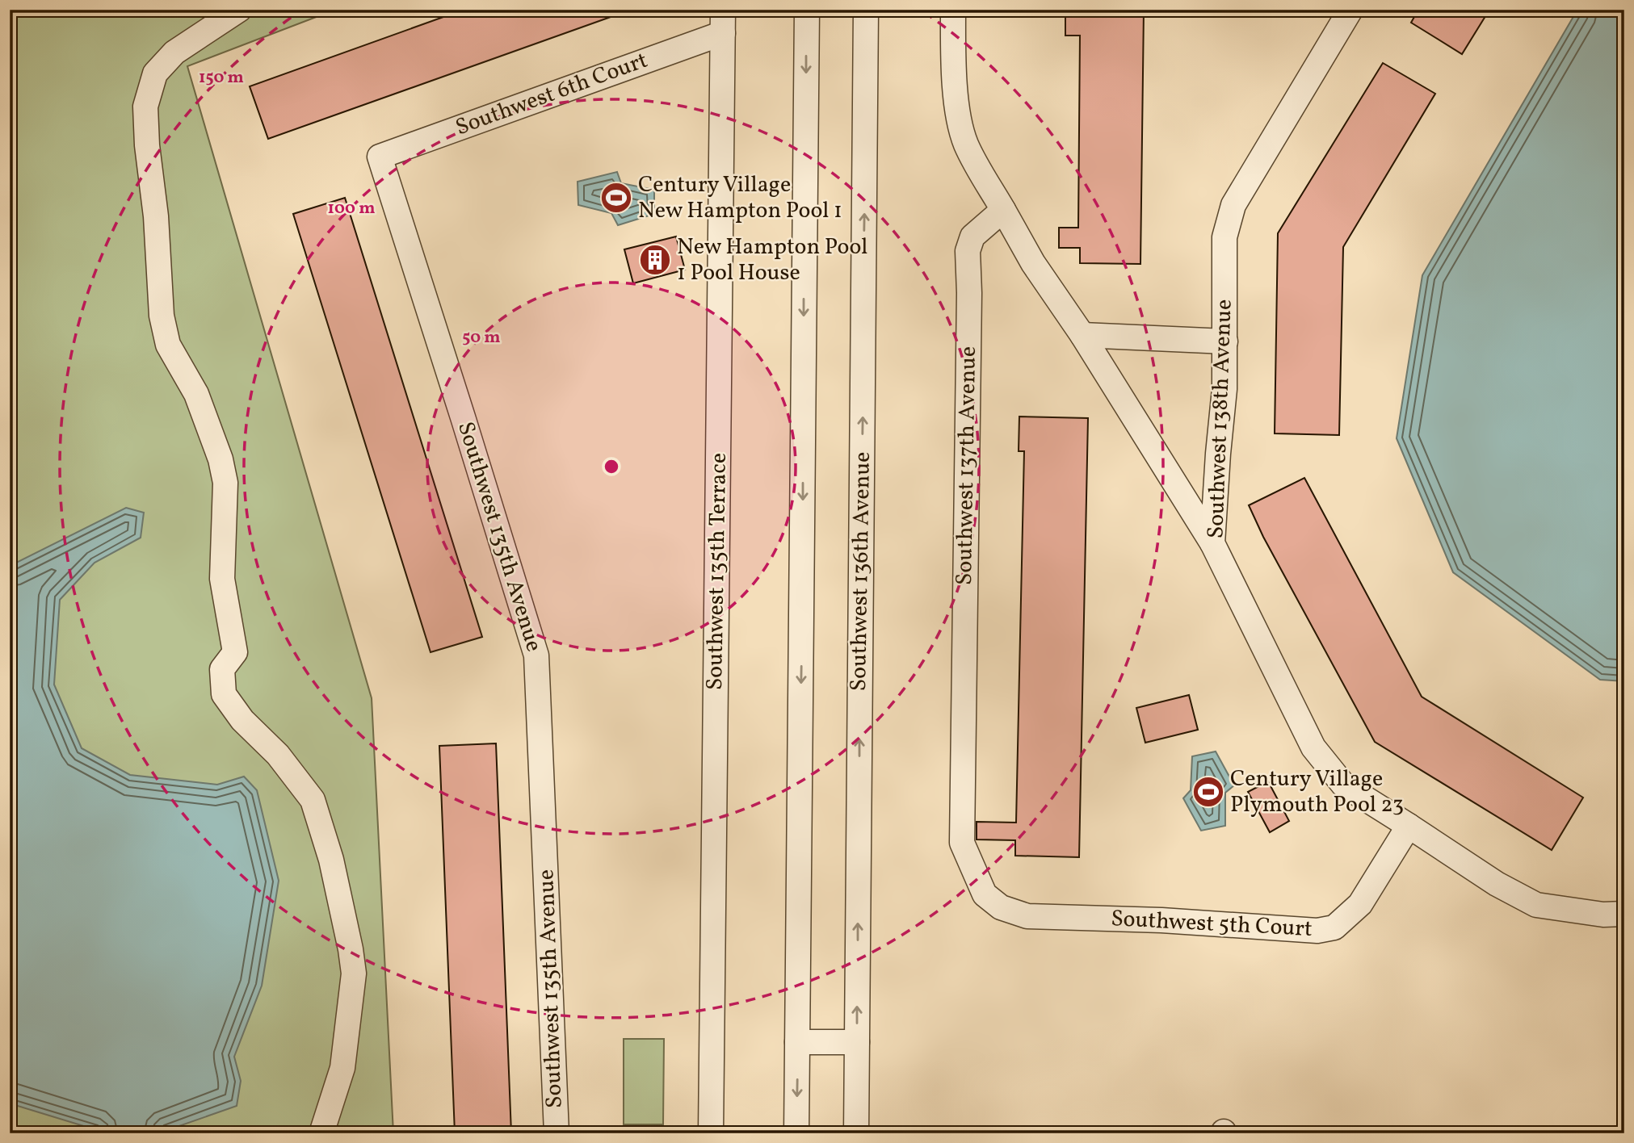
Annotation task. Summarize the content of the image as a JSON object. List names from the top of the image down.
{
  "streets": {
    "street": [
      "Southwest 6th Court",
      "Southwest 138th Avenue",
      "Southwest 137th Avenue",
      "Southwest 135th Avenue",
      "Southwest 135th Terrace",
      "Southwest 136th Avenue",
      "Southwest 5th Court"
    ]
  },
  "crossings": [
    ["Southwest 6th Court", "Southwest 135th Avenue"],
    ["Southwest 6th Court", "Southwest 135th Terrace"],
    ["Southwest 138th Avenue", "Southwest 5th Court"],
    ["Southwest 137th Avenue", "Southwest 5th Court"]
  ],
  "places": {
    "sports": ["Century Village New Hampton Pool 1", "Century Village Plymouth Pool 23"],
    "building": ["New Hampton Pool 1 Pool House"]
  },
  "rings": ["150 m", "100 m", "50 m"]
}
